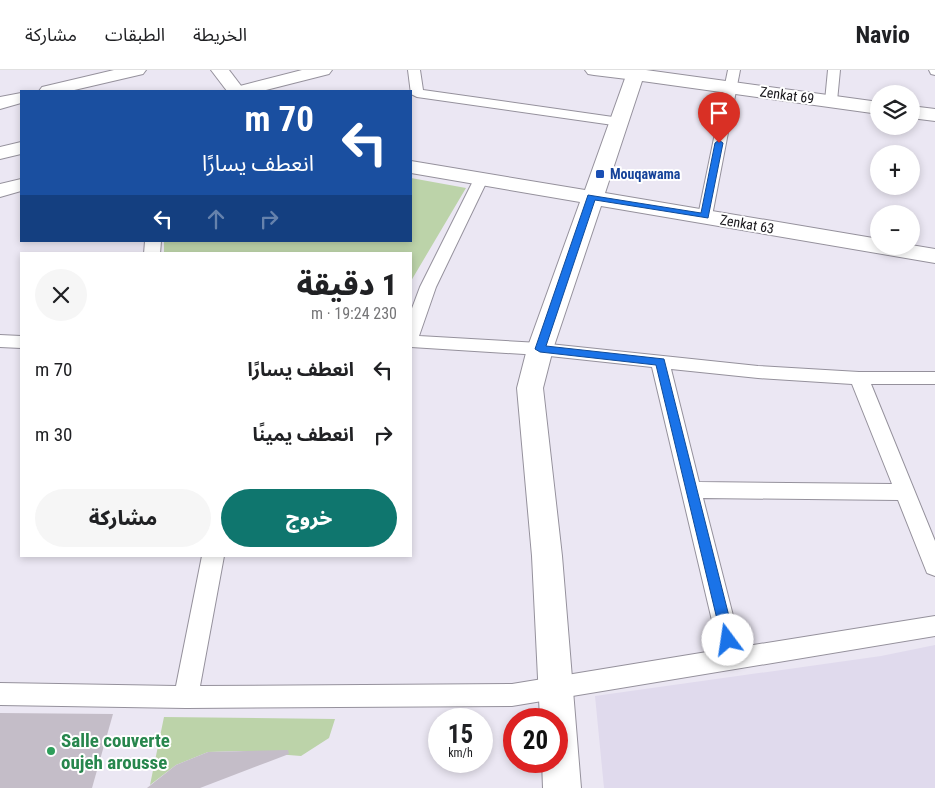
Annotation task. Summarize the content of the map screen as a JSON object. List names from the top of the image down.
{
  "streets": {
    "street": ["Zenkat 69", "Zenkat 63"]
  },
  "places": {
    "transit": ["Mouqawama"],
    "other": ["Salle couverte oujeh arousse"]
  },
  "page": {
    "header": "Navio",
    "nav": ["الخريطة", "الطبقات", "مشاركة"],
    "map_buttons": ["+", "−"],
    "turn": ["70 m", "انعطف يسارًا"],
    "heading": ["1 دقيقة", "230 m · 19:24"],
    "list": [
      {
        "name": "انعطف يسارًا",
        "value": "70 m"
      },
      {
        "name": "انعطف يمينًا",
        "value": "30 m"
      }
    ],
    "buttons": ["خروج", "مشاركة"],
    "speed": "15 km/h",
    "limit": "20"
  }
}
